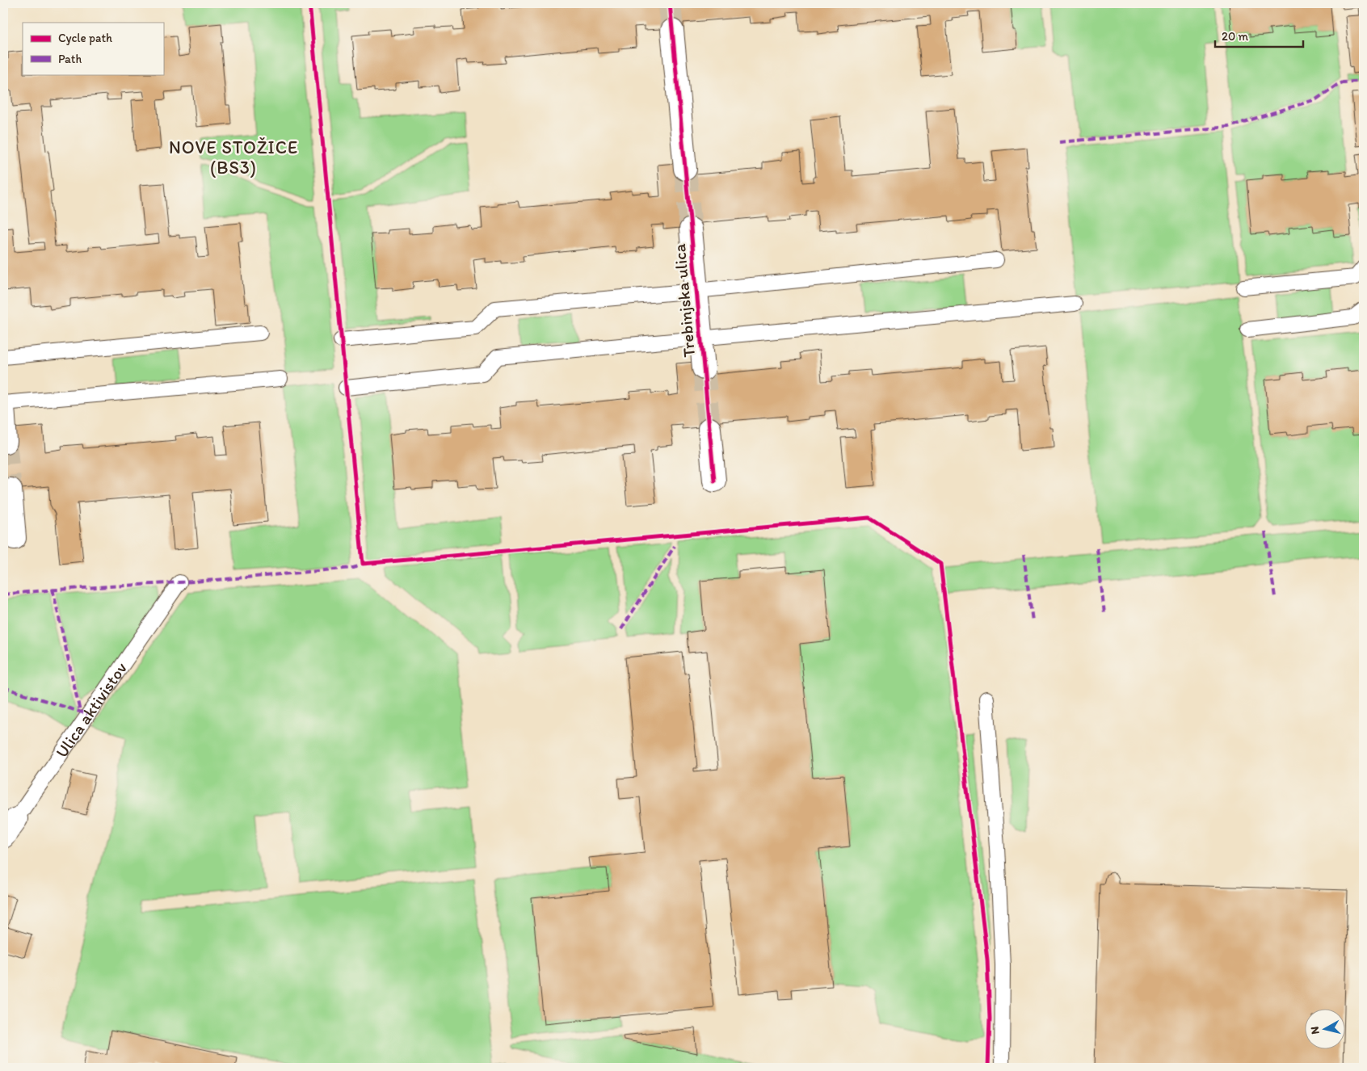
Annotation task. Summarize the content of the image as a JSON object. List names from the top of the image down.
{
  "streets": {
    "street": ["Trebinjska ulica", "Ulica aktivistov"]
  },
  "districts": ["NOVE STOŽICE (BS3)"],
  "legend": ["Cycle path", "Path"],
  "scale_bar": "20 m",
  "north": "left"
}
